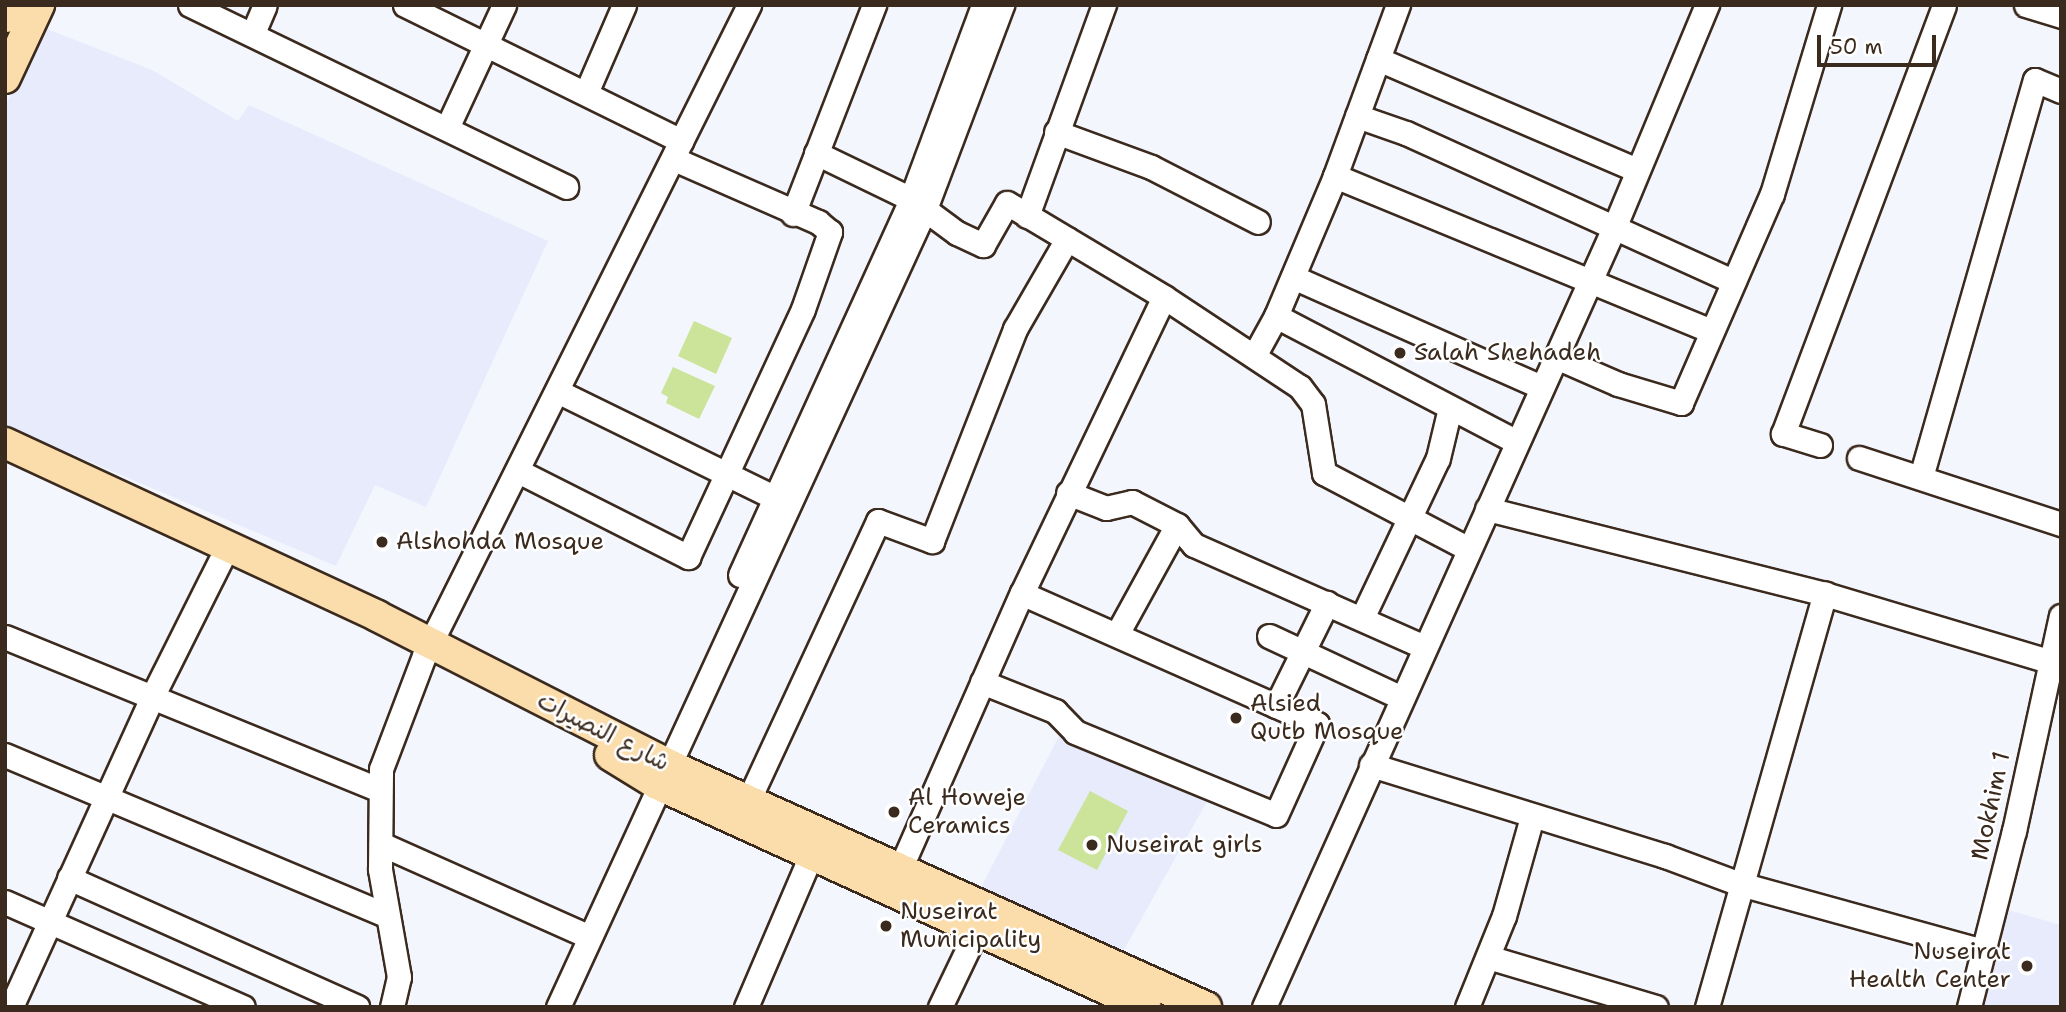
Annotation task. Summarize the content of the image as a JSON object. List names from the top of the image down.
{
  "streets": {
    "main road": ["شارع النصيرات"],
    "street": ["Mokhim 1"]
  },
  "places": [
    "Salah Shehadeh",
    "Alshohda Mosque",
    "Alsied Qutb Mosque",
    "Al Howeje Ceramics",
    "Nuseirat girls",
    "Nuseirat Municipality",
    "Nuseirat Health Center"
  ],
  "scale_bar": "50 m"
}
